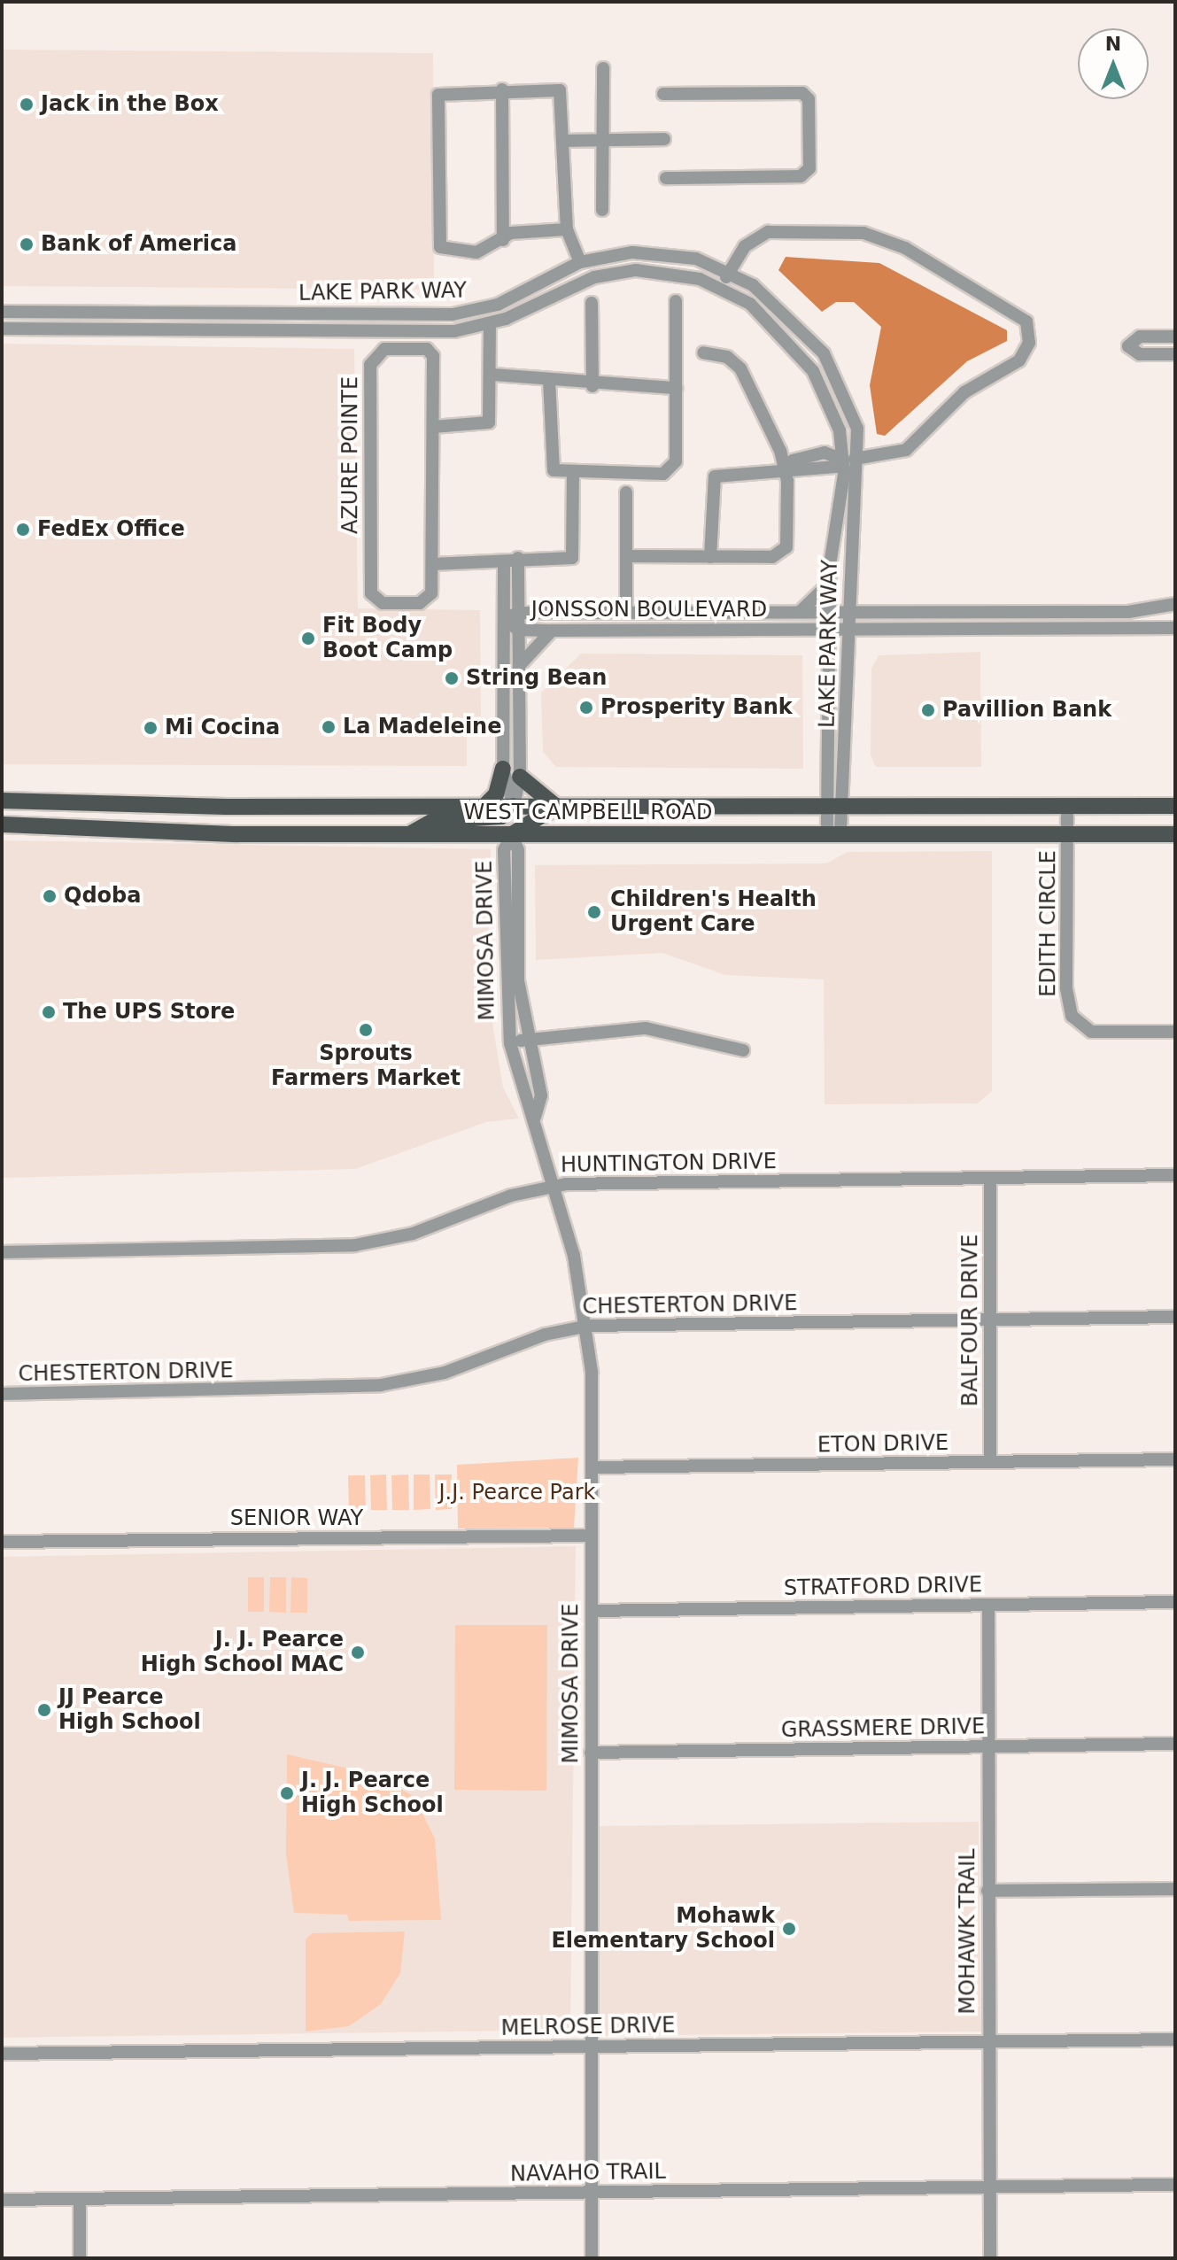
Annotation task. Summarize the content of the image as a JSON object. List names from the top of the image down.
{
  "streets": {
    "main road": ["WEST CAMPBELL ROAD"],
    "street": [
      "LAKE PARK WAY",
      "AZURE POINTE",
      "JONSSON BOULEVARD",
      "EDITH CIRCLE",
      "MIMOSA DRIVE",
      "HUNTINGTON DRIVE",
      "CHESTERTON DRIVE",
      "BALFOUR DRIVE",
      "ETON DRIVE",
      "SENIOR WAY",
      "STRATFORD DRIVE",
      "GRASSMERE DRIVE",
      "MOHAWK TRAIL",
      "MELROSE DRIVE",
      "NAVAHO TRAIL"
    ]
  },
  "crossings": [
    ["LAKE PARK WAY", "JONSSON BOULEVARD"],
    ["LAKE PARK WAY", "WEST CAMPBELL ROAD"],
    ["WEST CAMPBELL ROAD", "EDITH CIRCLE"],
    ["WEST CAMPBELL ROAD", "MIMOSA DRIVE"],
    ["MIMOSA DRIVE", "HUNTINGTON DRIVE"],
    ["MIMOSA DRIVE", "CHESTERTON DRIVE"],
    ["MIMOSA DRIVE", "ETON DRIVE"],
    ["MIMOSA DRIVE", "SENIOR WAY"],
    ["MIMOSA DRIVE", "STRATFORD DRIVE"],
    ["MIMOSA DRIVE", "GRASSMERE DRIVE"],
    ["MIMOSA DRIVE", "MELROSE DRIVE"],
    ["MIMOSA DRIVE", "NAVAHO TRAIL"],
    ["HUNTINGTON DRIVE", "BALFOUR DRIVE"],
    ["CHESTERTON DRIVE", "BALFOUR DRIVE"],
    ["BALFOUR DRIVE", "ETON DRIVE"],
    ["STRATFORD DRIVE", "MOHAWK TRAIL"],
    ["GRASSMERE DRIVE", "MOHAWK TRAIL"],
    ["MOHAWK TRAIL", "MELROSE DRIVE"],
    ["MOHAWK TRAIL", "NAVAHO TRAIL"]
  ],
  "parks": ["J.J. Pearce Park"],
  "places": [
    "Jack in the Box",
    "Bank of America",
    "FedEx Office",
    "Fit Body Boot Camp",
    "String Bean",
    "Prosperity Bank",
    "Pavillion Bank",
    "La Madeleine",
    "Mi Cocina",
    "Qdoba",
    "Children's Health Urgent Care",
    "The UPS Store",
    "Sprouts Farmers Market",
    "J. J. Pearce High School MAC",
    "JJ Pearce High School",
    "J. J. Pearce High School",
    "Mohawk Elementary School"
  ],
  "north": "top"
}
